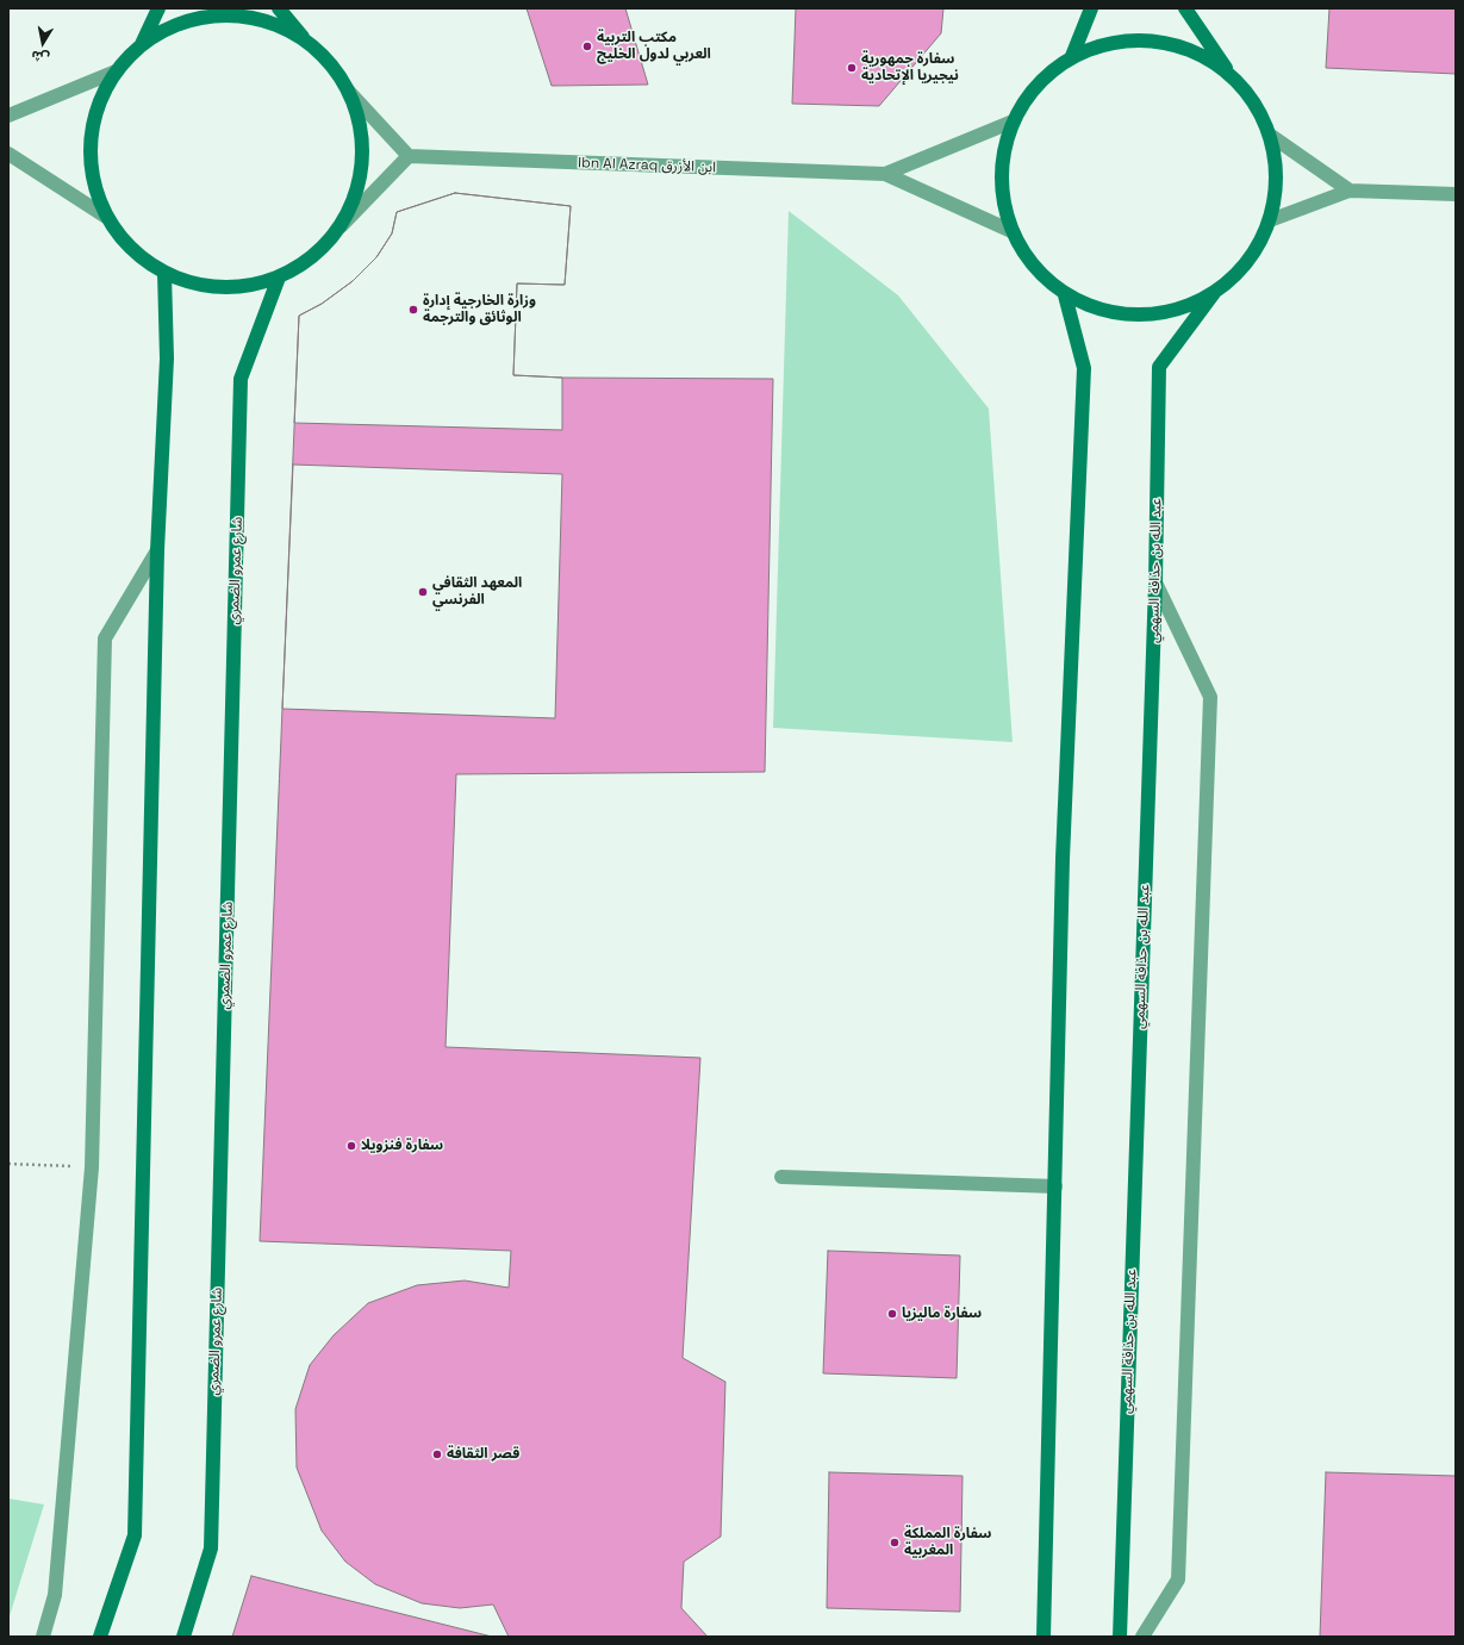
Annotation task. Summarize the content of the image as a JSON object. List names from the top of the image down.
{
  "streets": {
    "street": ["Ibn Al Azraq ابن الأزرق", "شارع عمرو الضمري", "عبد الله بن حذافة السهمي"]
  },
  "places": [
    "مكتب التربية العربي لدول الخليج",
    "سفارة جمهورية نيجيريا الإتحادية",
    "وزارة الخارجية إدارة الوثائق والترجمة",
    "المعهد الثقافي الفرنسي",
    "سفارة فنزويلا",
    "سفارة ماليزيا",
    "قصر الثقافة",
    "سفارة المملكة المغربية"
  ],
  "north": "bottom"
}
